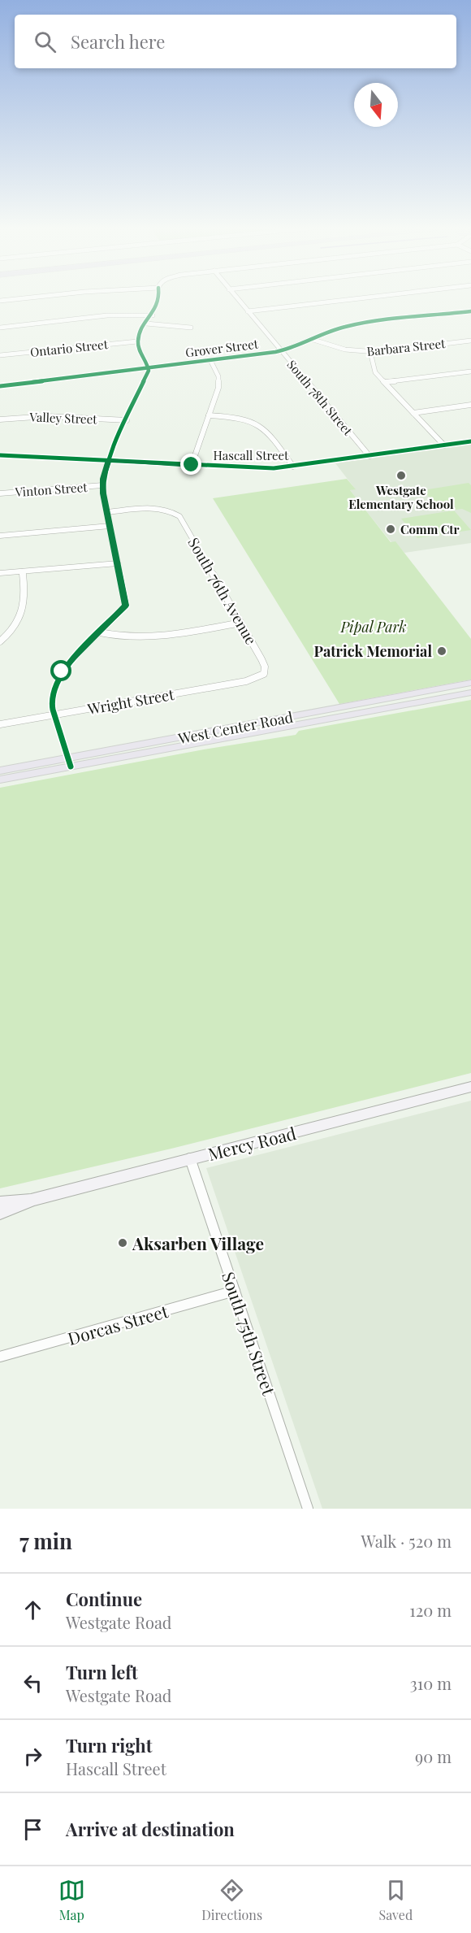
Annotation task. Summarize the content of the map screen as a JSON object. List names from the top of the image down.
{
  "streets": {
    "main road": ["West Center Road"],
    "street": [
      "Barbara Street",
      "Ontario Street",
      "Grover Street",
      "South 78th Street",
      "Valley Street",
      "Hascall Street",
      "Vinton Street",
      "South 76th Avenue",
      "Wright Street",
      "Mercy Road",
      "Dorcas Street",
      "South 75th Street"
    ]
  },
  "crossings": [
    ["Barbara Street", "Grover Street"],
    ["Grover Street", "South 78th Street"],
    ["South 78th Street", "Hascall Street"],
    ["South 76th Avenue", "Wright Street"],
    ["Mercy Road", "South 75th Street"],
    ["Dorcas Street", "South 75th Street"]
  ],
  "parks": ["Pipal Park"],
  "places": [
    "Westgate Elementary School",
    "Comm Ctr",
    "Patrick Memorial",
    "Aksarben Village"
  ],
  "north": "bottom",
  "page": {
    "search": "Search here",
    "heading": ["7 min", "Walk · 520 m"],
    "list": [
      ["Continue", "Westgate Road", "120 m"],
      ["Turn left", "Westgate Road", "310 m"],
      ["Turn right", "Hascall Street", "90 m"],
      "Arrive at destination"
    ],
    "nav": ["Map", "Directions", "Saved"]
  }
}
